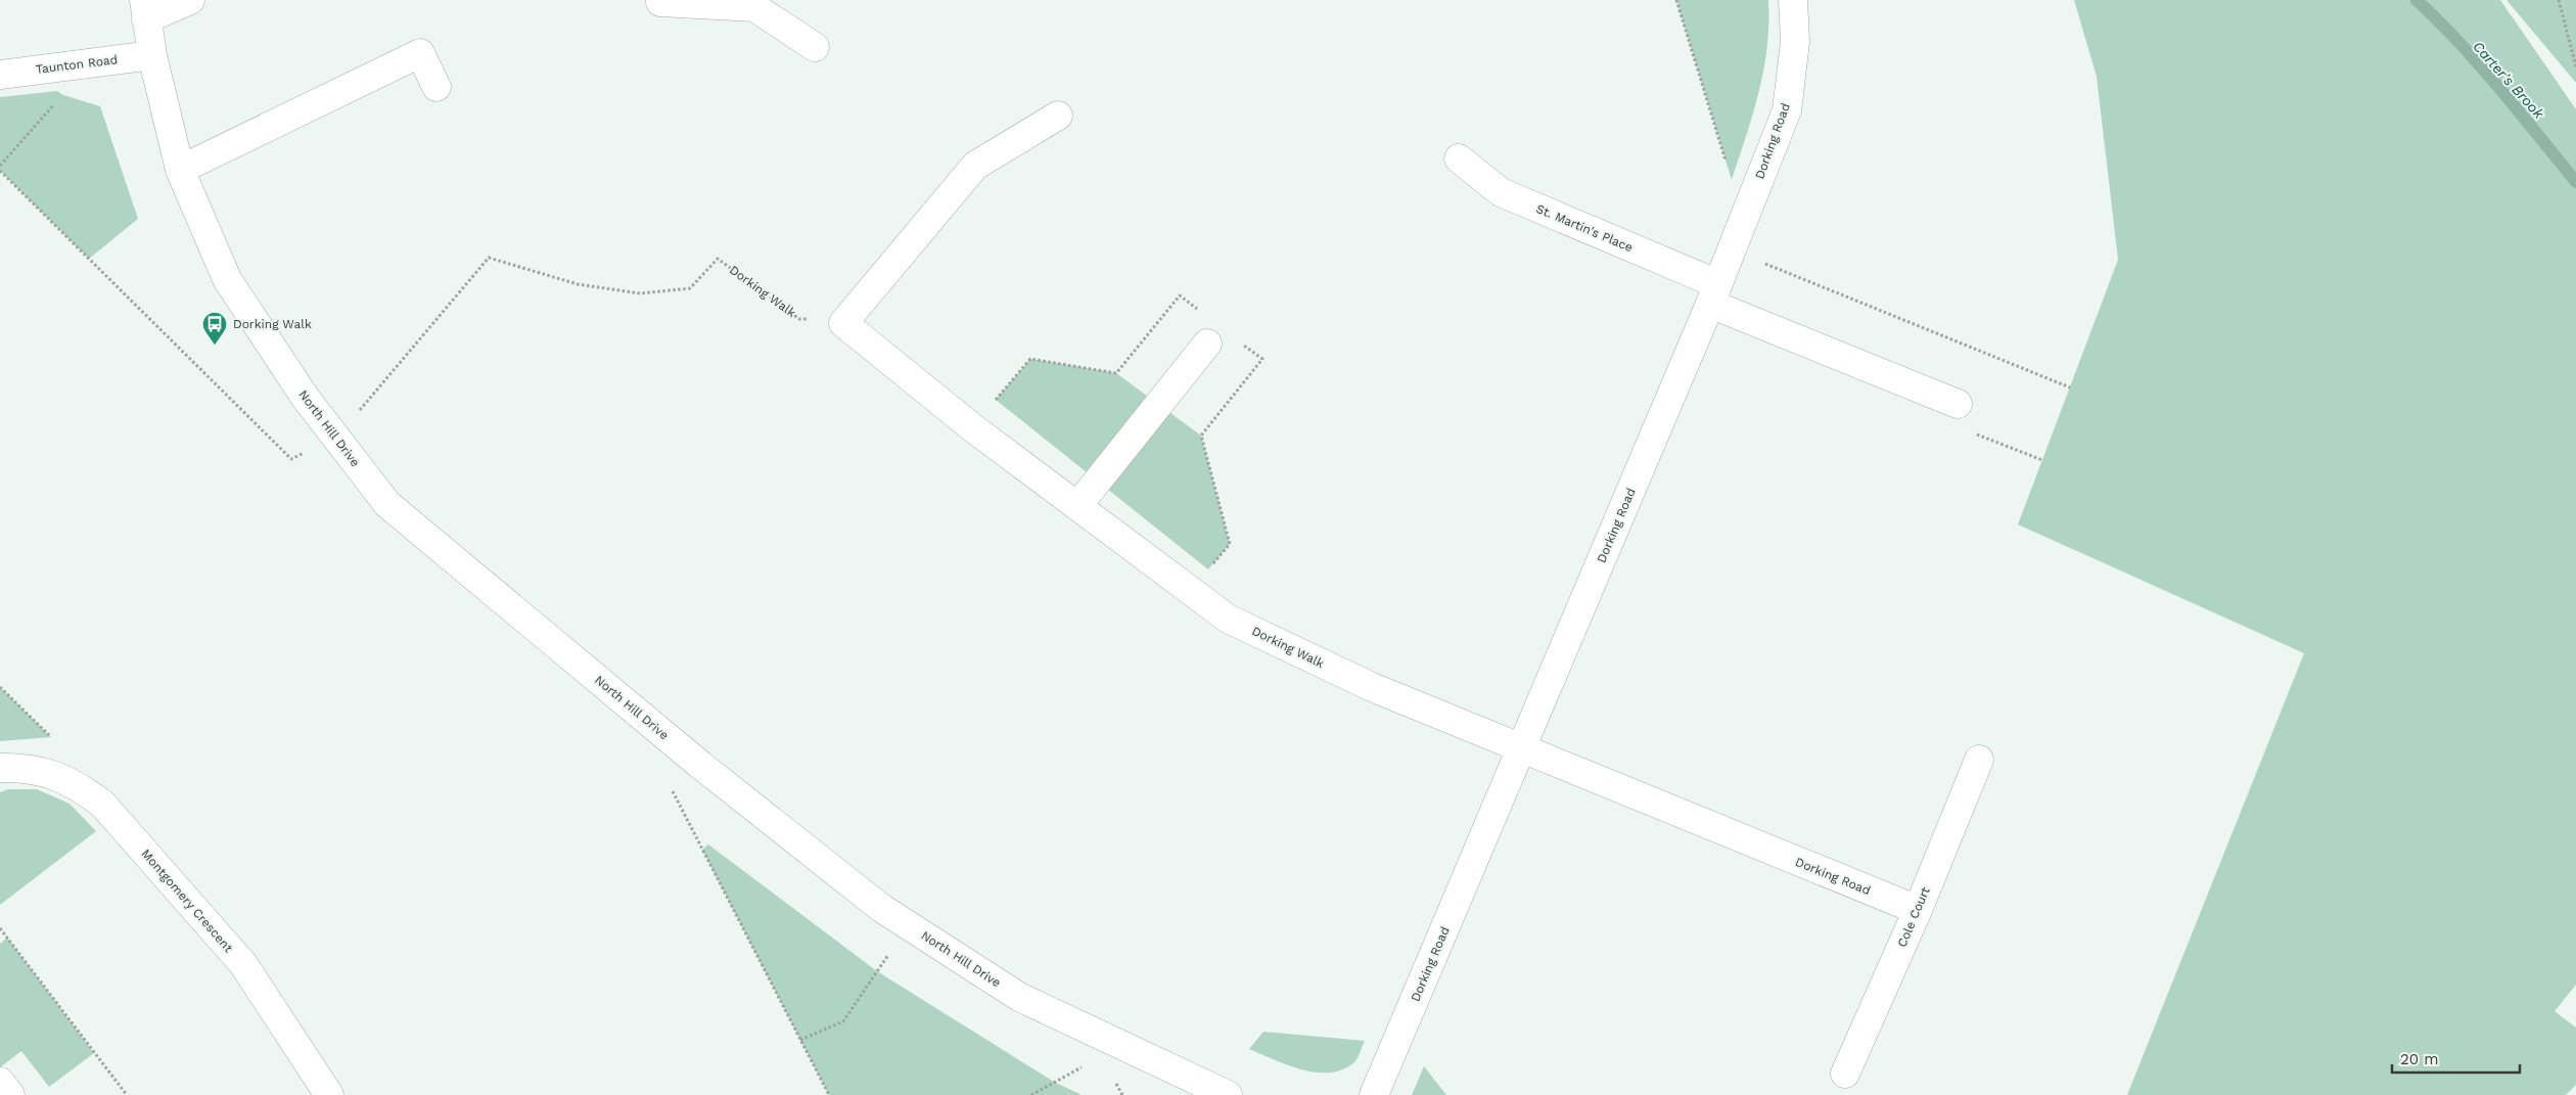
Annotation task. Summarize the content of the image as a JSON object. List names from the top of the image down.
{
  "streets": {
    "street": [
      "Taunton Road",
      "Dorking Road",
      "St. Martin's Place",
      "Dorking Walk",
      "North Hill Drive",
      "Montgomery Crescent",
      "Cole Court"
    ]
  },
  "crossings": [
    ["Taunton Road", "North Hill Drive"],
    ["Dorking Road", "St. Martin's Place"],
    ["Dorking Road", "Dorking Walk"],
    ["Dorking Road", "Cole Court"],
    ["Dorking Walk", "North Hill Drive"]
  ],
  "water": ["Carter's Brook"],
  "places": {
    "bus stop": ["Dorking Walk"]
  },
  "scale_bar": "20 m"
}
